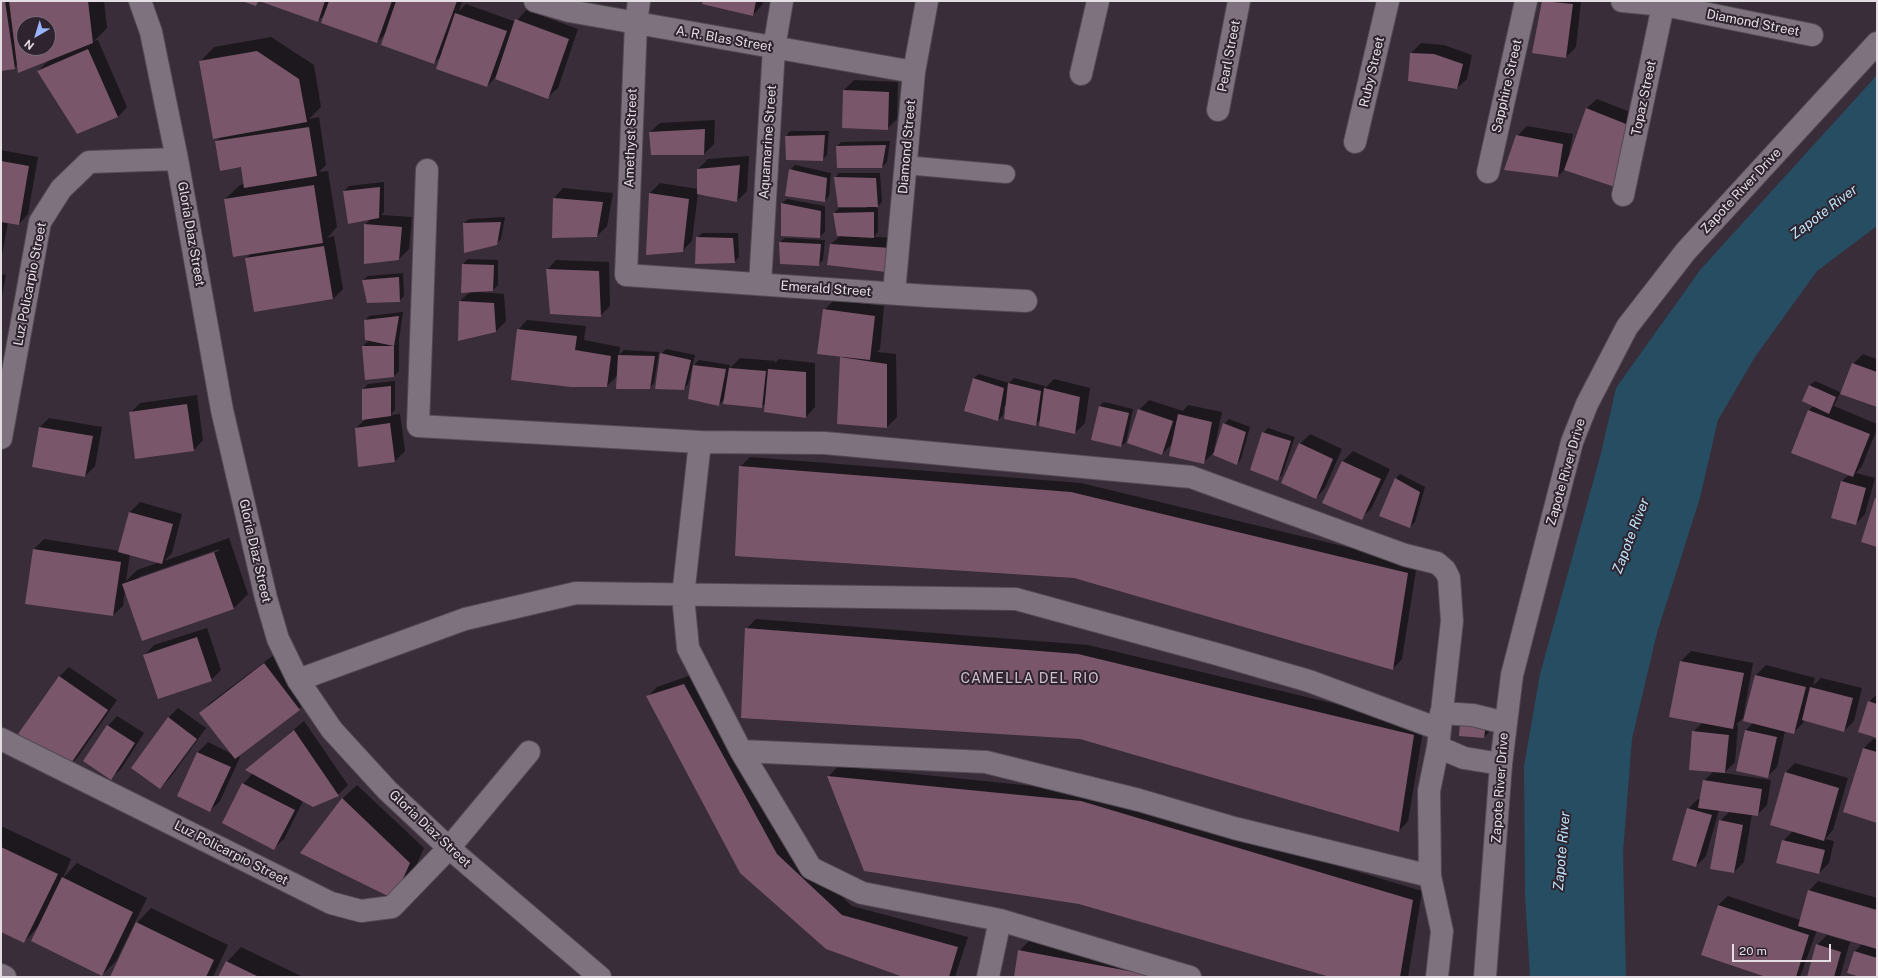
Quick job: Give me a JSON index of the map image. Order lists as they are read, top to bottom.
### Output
{
  "streets": {
    "street": [
      "Diamond Street",
      "A. R. Blas Street",
      "Pearl Street",
      "Ruby Street",
      "Sapphire Street",
      "Topaz Street",
      "Amethyst Street",
      "Aquamarine Street",
      "Zapote River Drive",
      "Gloria Diaz Street",
      "Luz Policarpio Street",
      "Emerald Street"
    ]
  },
  "crossings": [
    ["Diamond Street", "A. R. Blas Street"],
    ["Diamond Street", "Topaz Street"],
    ["Diamond Street", "Emerald Street"],
    ["A. R. Blas Street", "Amethyst Street"],
    ["A. R. Blas Street", "Aquamarine Street"],
    ["Amethyst Street", "Emerald Street"],
    ["Aquamarine Street", "Emerald Street"],
    ["Gloria Diaz Street", "Luz Policarpio Street"]
  ],
  "districts": ["CAMELLA DEL RIO"],
  "water": ["Zapote River"],
  "scale_bar": "20 m",
  "north": "bottom left"
}
